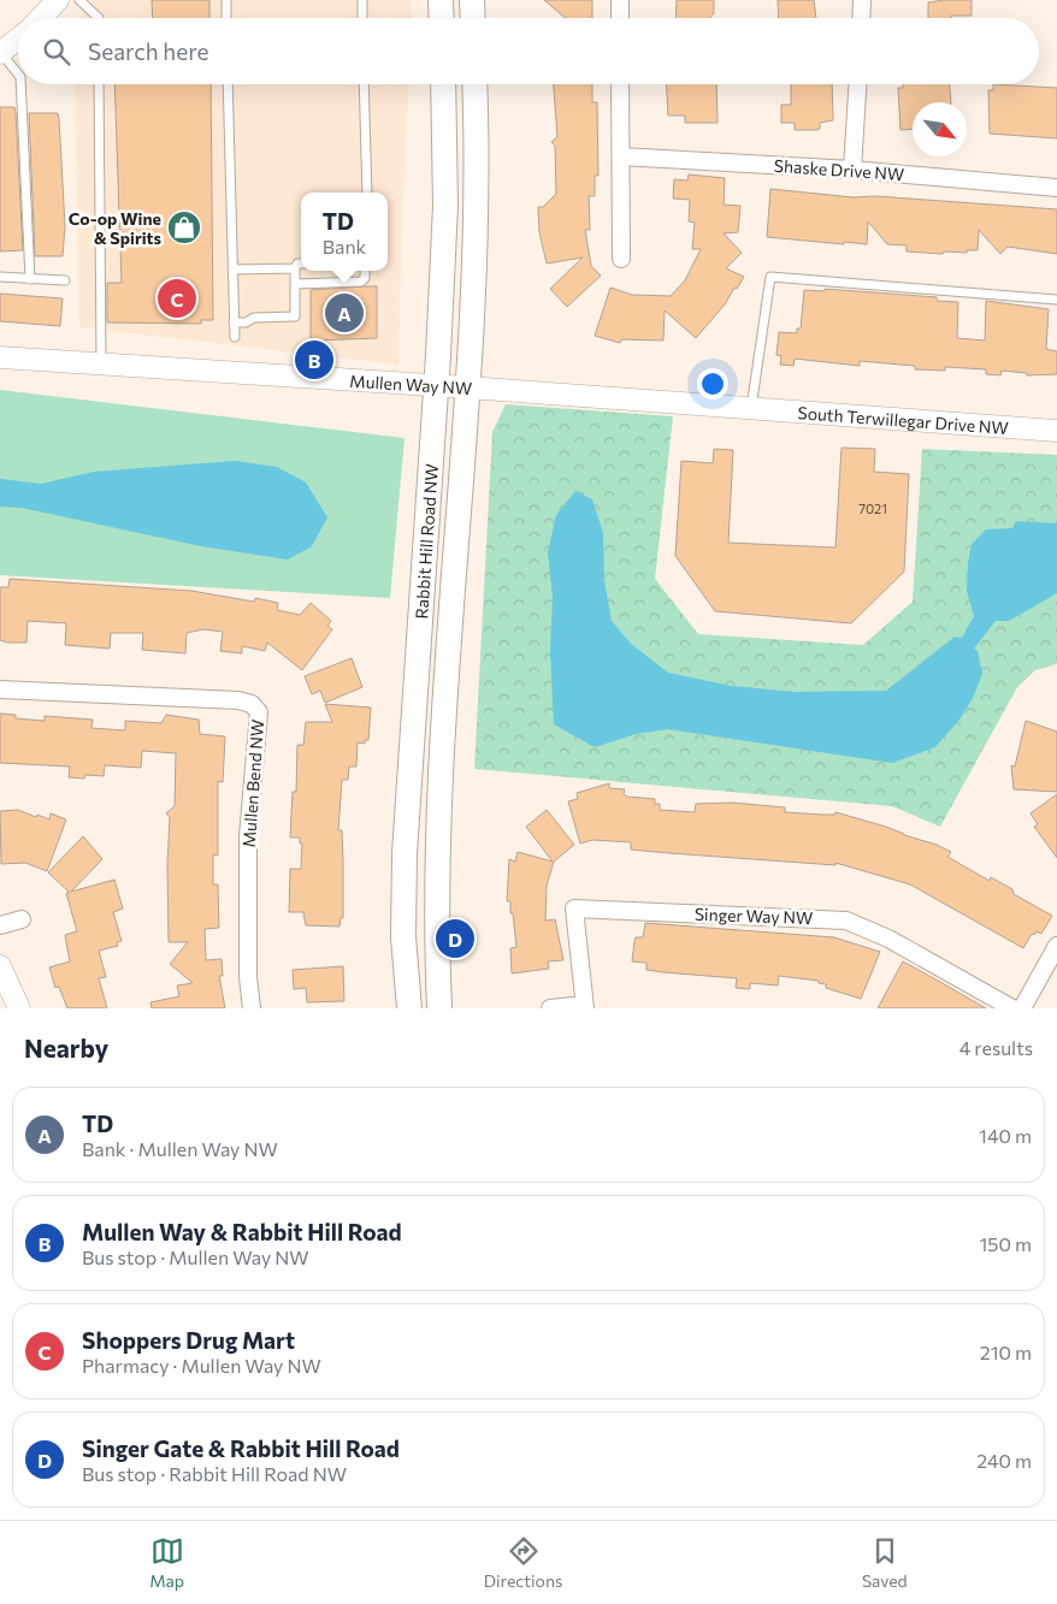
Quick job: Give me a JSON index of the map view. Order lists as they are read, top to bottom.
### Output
{
  "streets": {
    "main road": ["Rabbit Hill Road NW"],
    "street": [
      "Shaske Drive NW",
      "Mullen Way NW",
      "South Terwillegar Drive NW",
      "Mullen Bend NW",
      "Singer Way NW"
    ]
  },
  "crossings": [
    ["Mullen Way NW", "South Terwillegar Drive NW"],
    ["Mullen Way NW", "Rabbit Hill Road NW"]
  ],
  "places": {
    "shop": ["Co-op Wine & Spirits"]
  },
  "house_numbers": ["7021"],
  "north": "bottom right",
  "page": {
    "search": "Search here",
    "popup": ["TD", "Bank"],
    "pins": [
      "C",
      "A",
      "B",
      "D"
    ],
    "heading": ["Nearby", "4 results"],
    "list": [
      {
        "mark": "A",
        "name": "TD",
        "note": "Bank · Mullen Way NW",
        "value": "140 m"
      },
      {
        "mark": "B",
        "name": "Mullen Way & Rabbit Hill Road",
        "note": "Bus stop · Mullen Way NW",
        "value": "150 m"
      },
      {
        "mark": "C",
        "name": "Shoppers Drug Mart",
        "note": "Pharmacy · Mullen Way NW",
        "value": "210 m"
      },
      {
        "mark": "D",
        "name": "Singer Gate & Rabbit Hill Road",
        "note": "Bus stop · Rabbit Hill Road NW",
        "value": "240 m"
      }
    ],
    "nav": ["Map", "Directions", "Saved"]
  }
}
